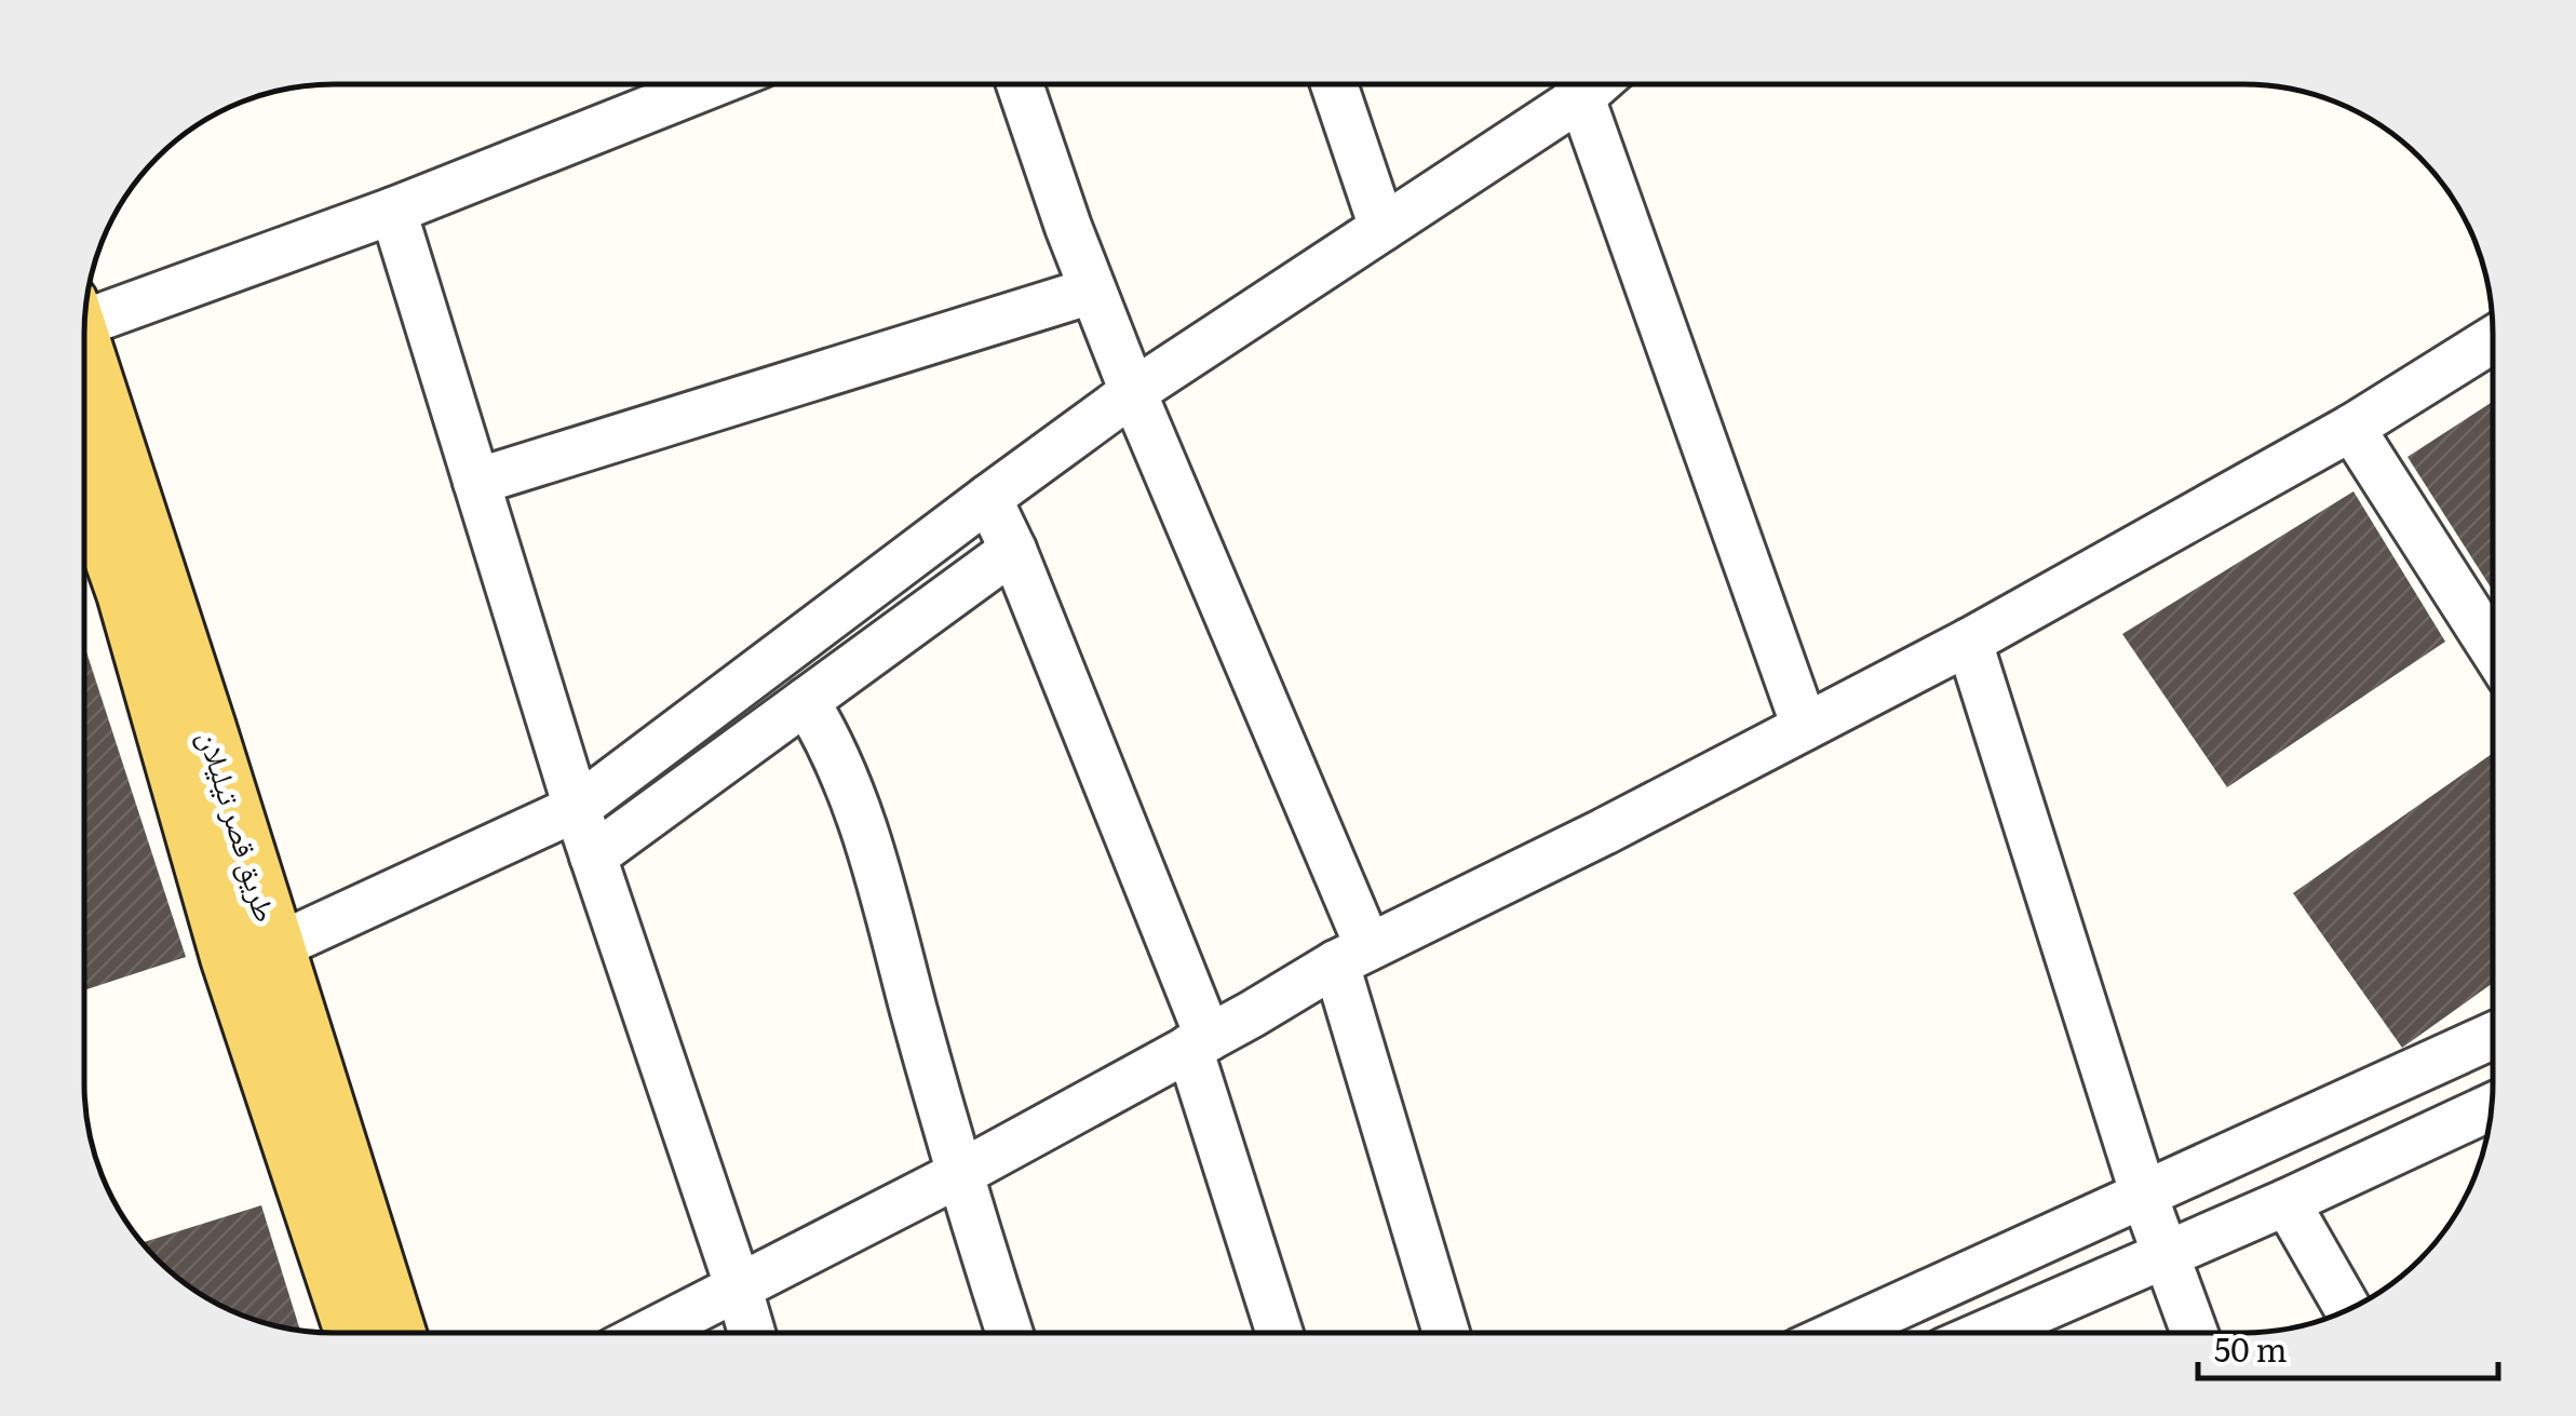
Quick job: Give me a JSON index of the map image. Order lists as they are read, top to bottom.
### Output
{
  "streets": {
    "main road": ["طريق قصر تيليلان"]
  },
  "scale_bar": "50 m"
}
